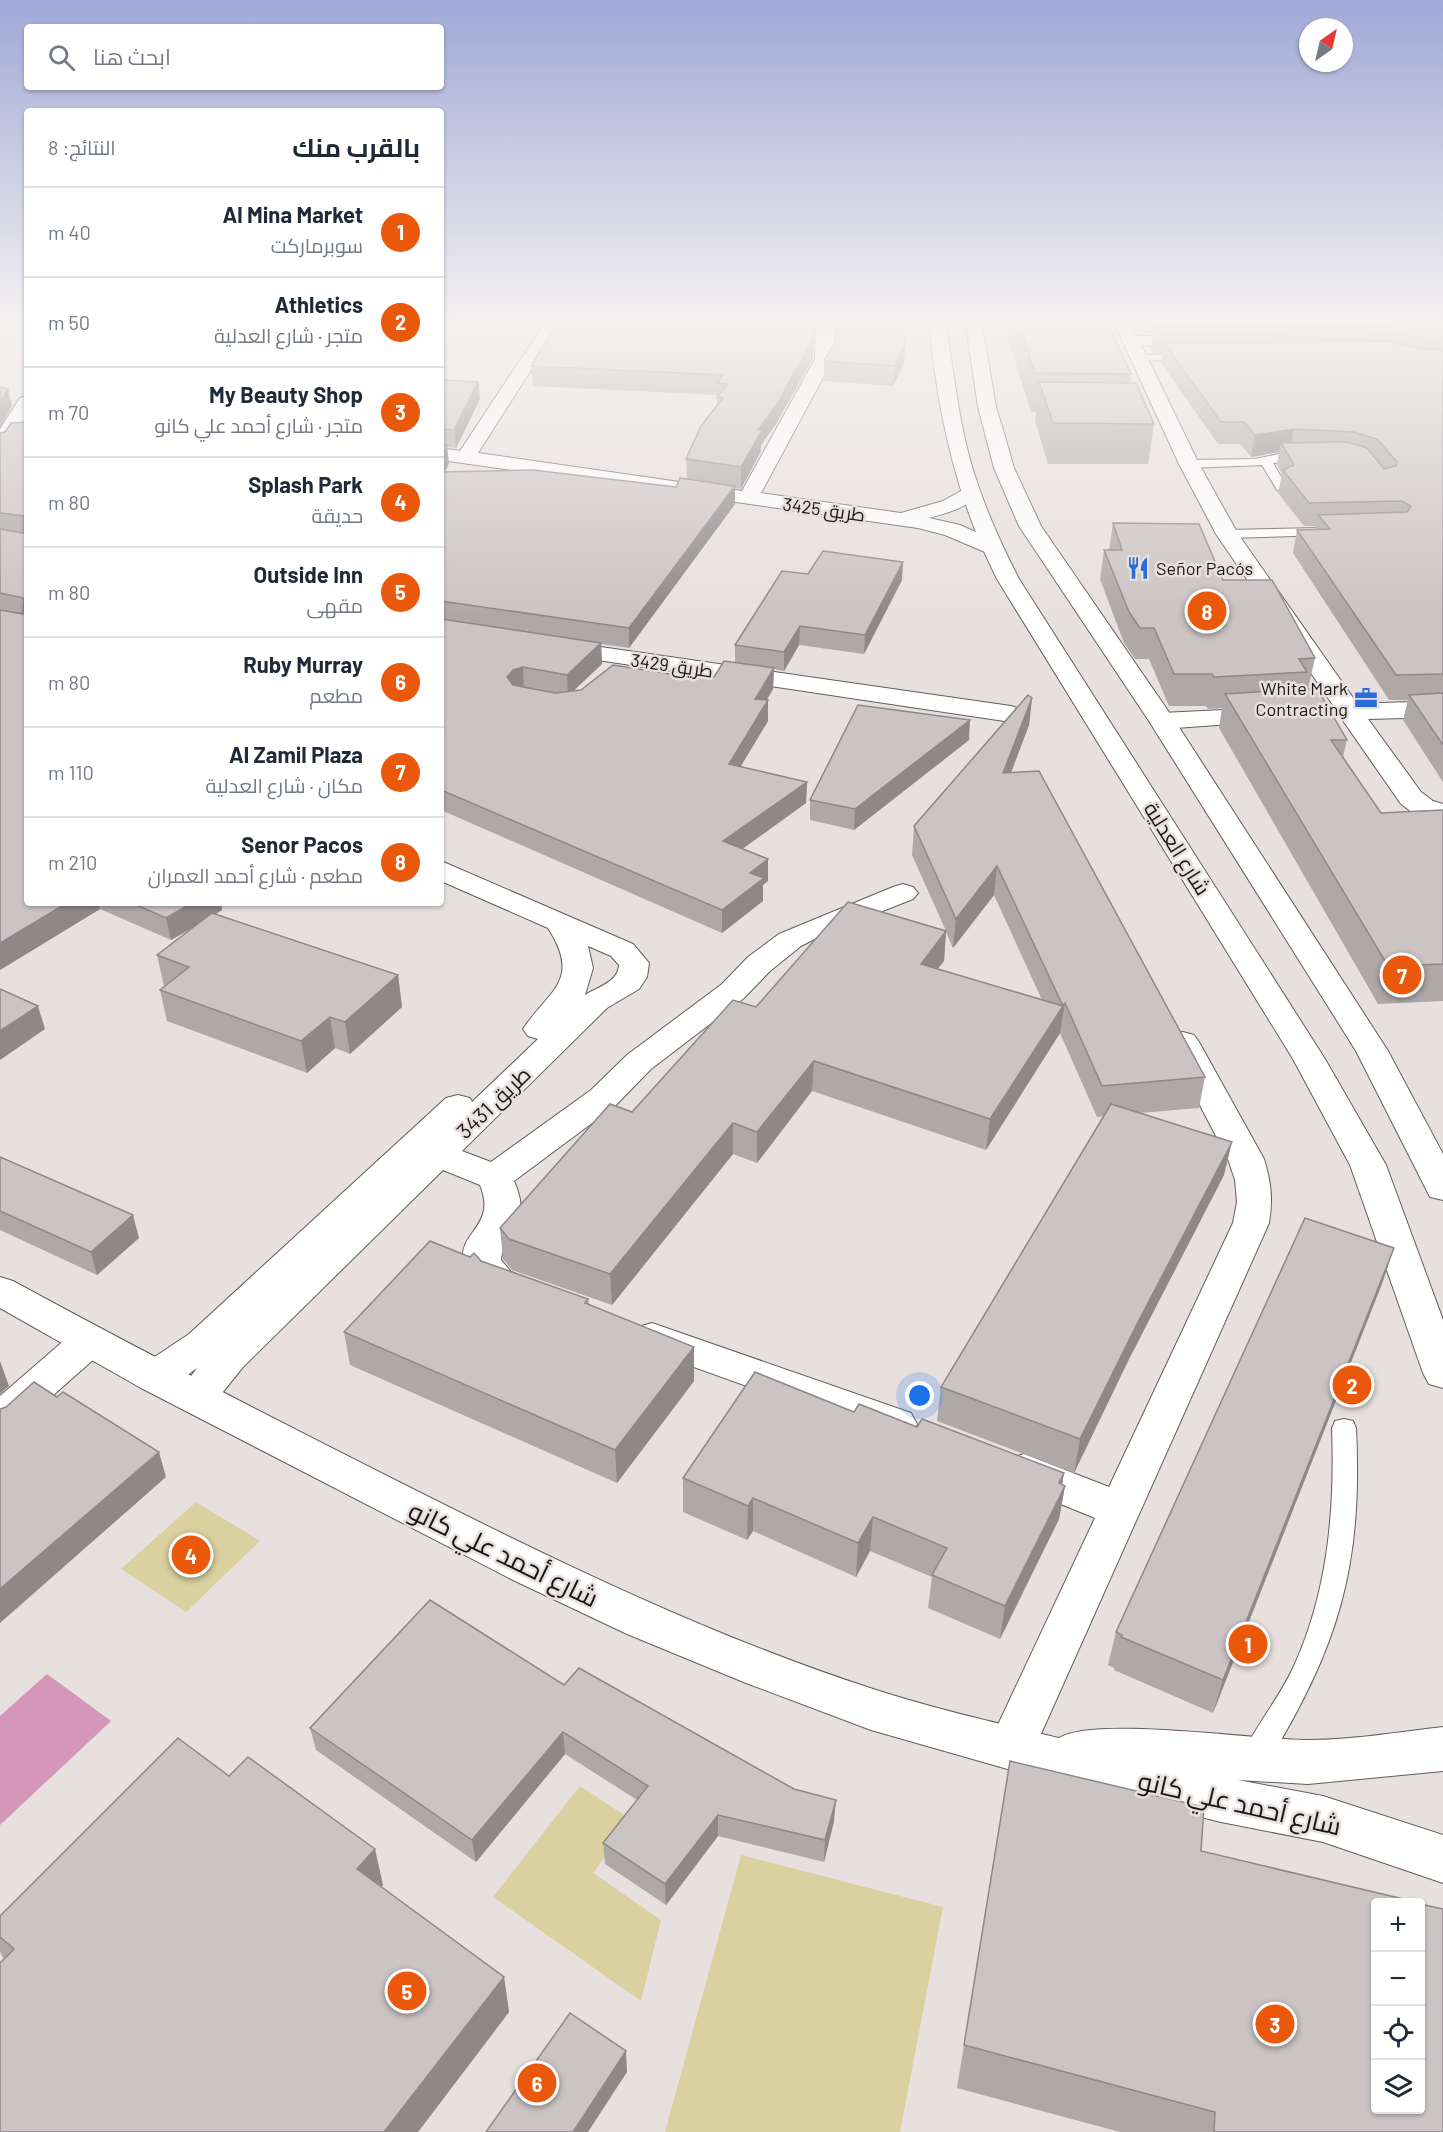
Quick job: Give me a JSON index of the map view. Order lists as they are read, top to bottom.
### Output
{
  "streets": {
    "street": [
      "طريق 3425",
      "طريق 3429",
      "شارع العدلية",
      "طريق 3431",
      "شارع أحمد علي كانو"
    ]
  },
  "crossings": [
    ["طريق 3425", "شارع العدلية"],
    ["طريق 3431", "شارع أحمد علي كانو"]
  ],
  "places": {
    "restaurant": ["Señor Pacós"],
    "office": ["White Mark Contracting"]
  },
  "north": "top right",
  "page": {
    "search": "ابحث هنا",
    "heading": ["بالقرب منك", "النتائج: 8"],
    "list": [
      {
        "mark": "1",
        "name": "Al Mina Market",
        "note": "سوبرماركت",
        "value": "40 m"
      },
      {
        "mark": "2",
        "name": "Athletics",
        "note": "متجر · شارع العدلية",
        "value": "50 m"
      },
      {
        "mark": "3",
        "name": "My Beauty Shop",
        "note": "متجر · شارع أحمد علي كانو",
        "value": "70 m"
      },
      {
        "mark": "4",
        "name": "Splash Park",
        "note": "حديقة",
        "value": "80 m"
      },
      {
        "mark": "5",
        "name": "Outside Inn",
        "note": "مقهى",
        "value": "80 m"
      },
      {
        "mark": "6",
        "name": "Ruby Murray",
        "note": "مطعم",
        "value": "80 m"
      },
      {
        "mark": "7",
        "name": "Al Zamil Plaza",
        "note": "مكان · شارع العدلية",
        "value": "110 m"
      },
      {
        "mark": "8",
        "name": "Senor Pacos",
        "note": "مطعم · شارع أحمد العمران",
        "value": "210 m"
      }
    ],
    "pins": [
      "8",
      "7",
      "2",
      "4",
      "1",
      "5",
      "3",
      "6"
    ],
    "map_buttons": ["+", "−"]
  }
}
